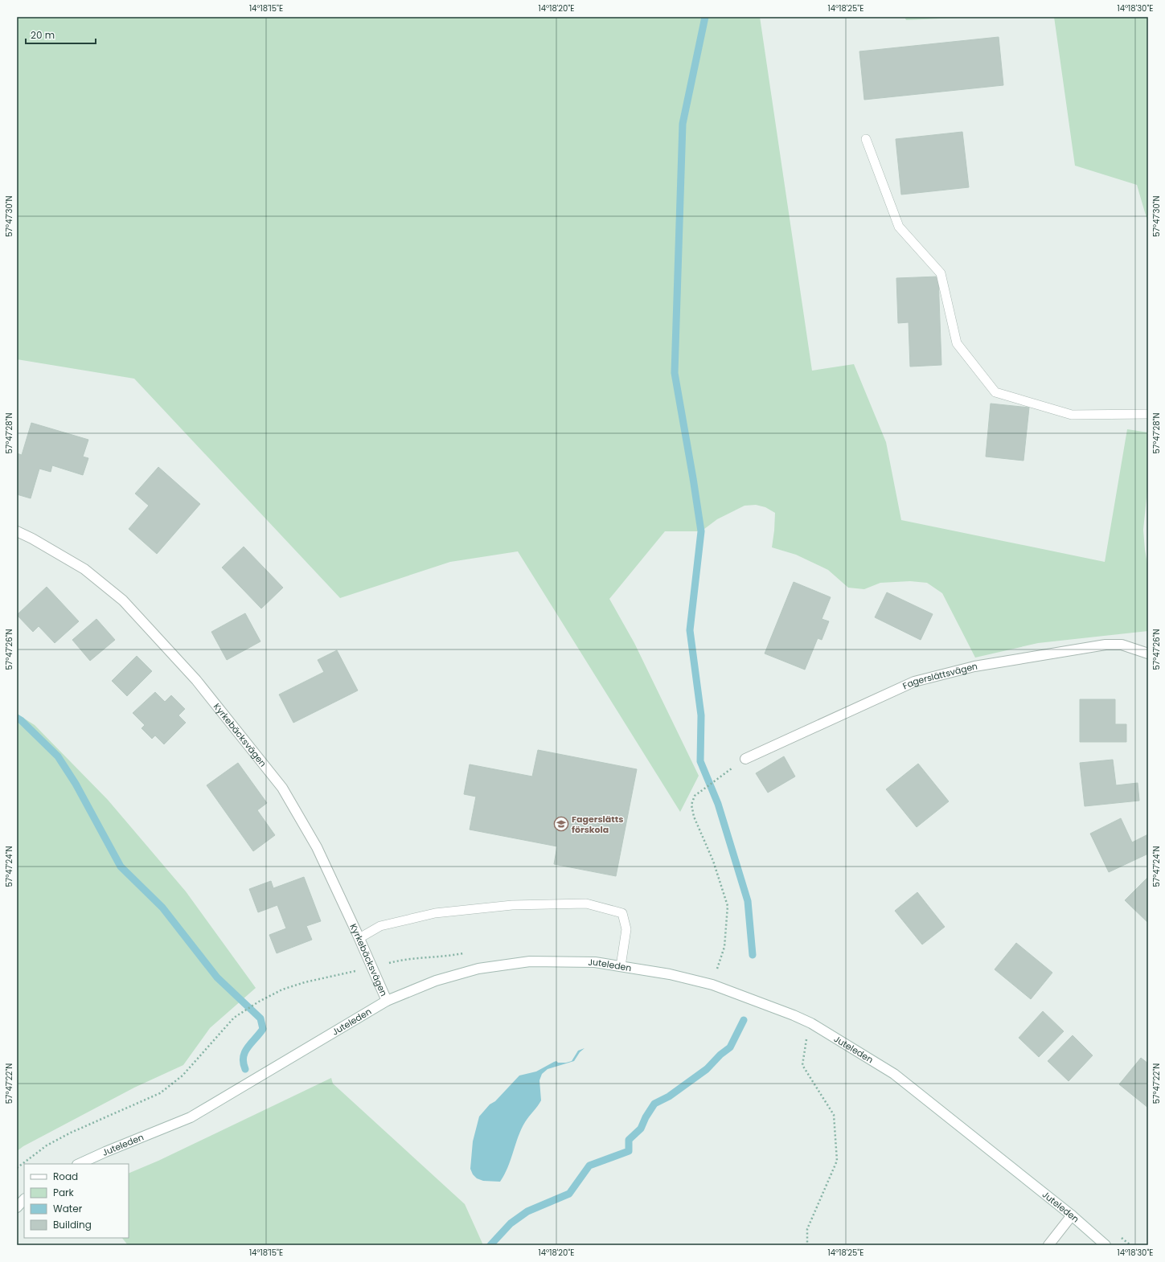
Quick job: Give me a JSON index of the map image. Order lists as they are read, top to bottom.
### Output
{
  "streets": {
    "street": ["Fagerslättsvägen", "Kyrkebäcksvägen", "Juteleden"]
  },
  "crossings": [
    ["Kyrkebäcksvägen", "Juteleden"]
  ],
  "places": {
    "school or university": ["Fagerslätts förskola"]
  },
  "legend": [
    "Road",
    "Park",
    "Water",
    "Building"
  ],
  "scale_bar": "20 m",
  "coordinates": [
    "14°18'15\"E",
    "14°18'20\"E",
    "14°18'25\"E",
    "14°18'30\"E",
    "57°47'30\"N",
    "57°47'28\"N",
    "57°47'26\"N",
    "57°47'24\"N",
    "57°47'22\"N"
  ]
}
